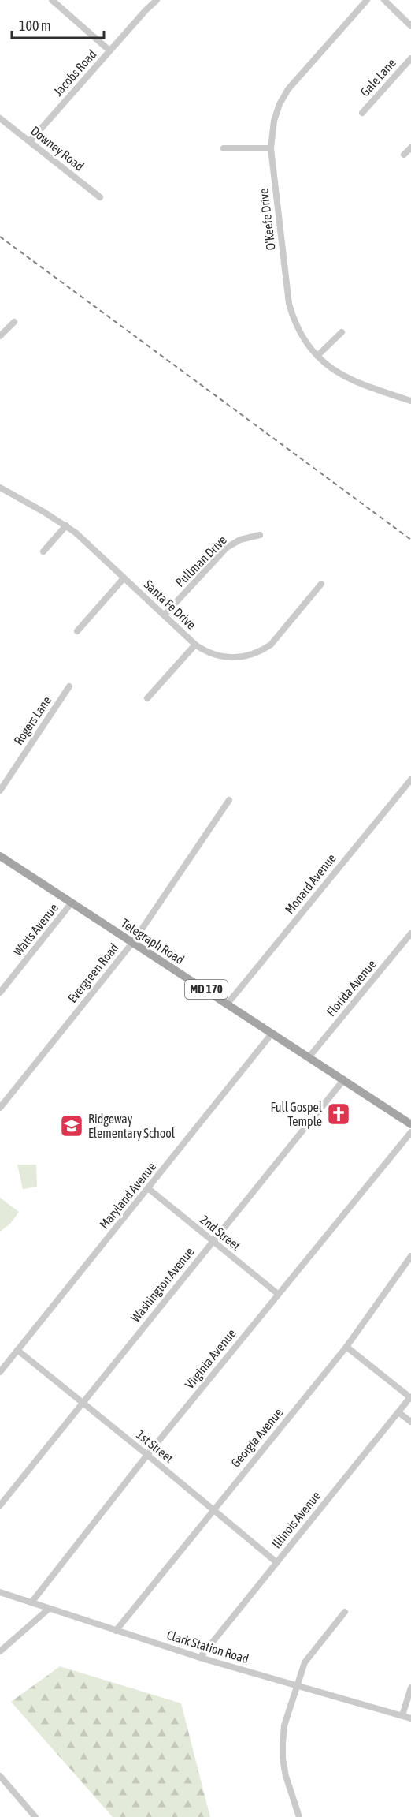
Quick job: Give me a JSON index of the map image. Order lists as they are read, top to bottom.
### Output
{
  "streets": {
    "main road": ["Telegraph Road", "MD 170"],
    "street": [
      "Jacobs Road",
      "Gale Lane",
      "Downey Road",
      "O'Keefe Drive",
      "Pullman Drive",
      "Santa Fe Drive",
      "Rogers Lane",
      "Monard Avenue",
      "Watts Avenue",
      "Evergreen Road",
      "Florida Avenue",
      "Maryland Avenue",
      "2nd Street",
      "Washington Avenue",
      "Virginia Avenue",
      "Georgia Avenue",
      "1st Street",
      "Illinois Avenue",
      "Clark Station Road"
    ]
  },
  "crossings": [
    ["Jacobs Road", "Downey Road"],
    ["Pullman Drive", "Santa Fe Drive"],
    ["Monard Avenue", "Telegraph Road"],
    ["Watts Avenue", "Telegraph Road"],
    ["Telegraph Road", "Evergreen Road"],
    ["Telegraph Road", "Florida Avenue"],
    ["Telegraph Road", "Maryland Avenue"],
    ["Telegraph Road", "Washington Avenue"],
    ["Maryland Avenue", "2nd Street"],
    ["Maryland Avenue", "1st Street"],
    ["2nd Street", "Washington Avenue"],
    ["2nd Street", "Virginia Avenue"],
    ["Washington Avenue", "1st Street"],
    ["Virginia Avenue", "1st Street"],
    ["Virginia Avenue", "Clark Station Road"],
    ["Georgia Avenue", "1st Street"],
    ["Georgia Avenue", "Clark Station Road"],
    ["1st Street", "Illinois Avenue"],
    ["Illinois Avenue", "Clark Station Road"]
  ],
  "places": {
    "church": ["Full Gospel Temple"],
    "school or university": ["Ridgeway Elementary School"]
  },
  "scale_bar": "100 m"
}
